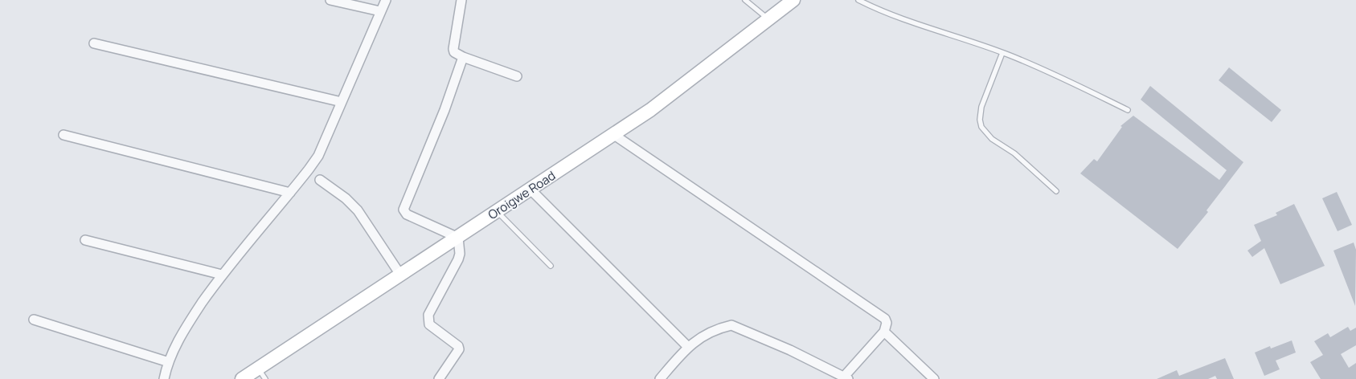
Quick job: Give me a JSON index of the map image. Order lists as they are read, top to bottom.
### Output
{
  "streets": {
    "street": ["Oroigwe Road"]
  }
}
